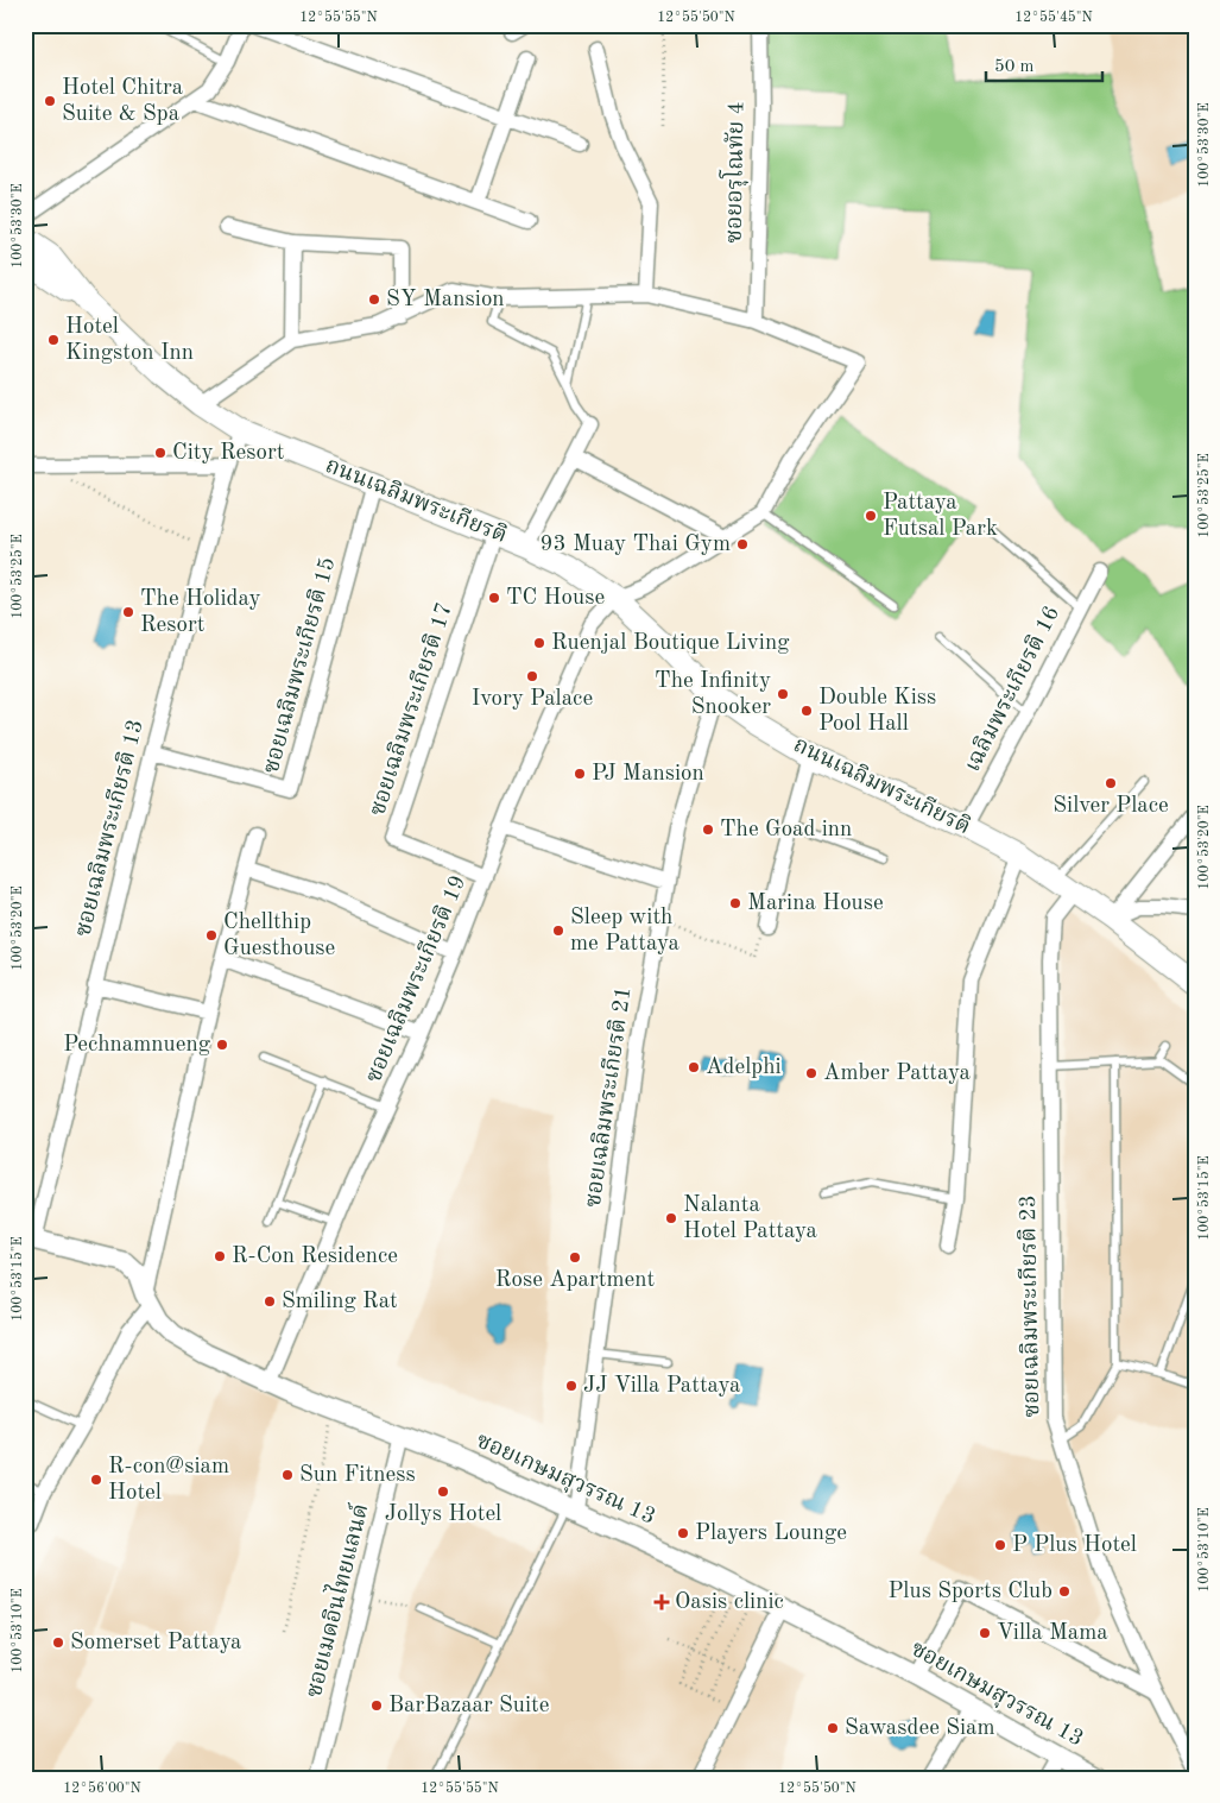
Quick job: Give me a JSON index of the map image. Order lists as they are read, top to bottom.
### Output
{
  "streets": {
    "main road": ["ถนนเฉลิมพระเกียรติ"],
    "street": [
      "ซอยอรุโณทัย 4",
      "ซอยเฉลิมพระเกียรติ 15",
      "เฉลิมพระเกียรติ 16",
      "ซอยเฉลิมพระเกียรติ 17",
      "ซอยเฉลิมพระเกียรติ 13",
      "ซอยเฉลิมพระเกียรติ 19",
      "ซอยเฉลิมพระเกียรติ 21",
      "ซอยเฉลิมพระเกียรติ 23",
      "ซอยเกษมสุวรรณ 13",
      "ซอยเมดอินไทยแลนด์"
    ]
  },
  "crossings": [
    ["ถนนเฉลิมพระเกียรติ", "ซอยเฉลิมพระเกียรติ 15"],
    ["ถนนเฉลิมพระเกียรติ", "เฉลิมพระเกียรติ 16"],
    ["ถนนเฉลิมพระเกียรติ", "ซอยเฉลิมพระเกียรติ 17"],
    ["ถนนเฉลิมพระเกียรติ", "ซอยเฉลิมพระเกียรติ 13"],
    ["ถนนเฉลิมพระเกียรติ", "ซอยเฉลิมพระเกียรติ 19"],
    ["ถนนเฉลิมพระเกียรติ", "ซอยเฉลิมพระเกียรติ 21"],
    ["ถนนเฉลิมพระเกียรติ", "ซอยเฉลิมพระเกียรติ 23"],
    ["ซอยเฉลิมพระเกียรติ 15", "ซอยเฉลิมพระเกียรติ 13"],
    ["ซอยเฉลิมพระเกียรติ 17", "ซอยเฉลิมพระเกียรติ 19"],
    ["ซอยเฉลิมพระเกียรติ 13", "ซอยเกษมสุวรรณ 13"],
    ["ซอยเฉลิมพระเกียรติ 19", "ซอยเกษมสุวรรณ 13"],
    ["ซอยเฉลิมพระเกียรติ 21", "ซอยเกษมสุวรรณ 13"],
    ["ซอยเกษมสุวรรณ 13", "ซอยเมดอินไทยแลนด์"]
  ],
  "places": {
    "other": [
      "Hotel Chitra Suite & Spa",
      "SY Mansion",
      "Hotel Kingston Inn",
      "City Resort",
      "Pattaya Futsal Park",
      "93 Muay Thai Gym",
      "TC House",
      "The Holiday Resort",
      "Ruenjal Boutique Living",
      "Ivory Palace",
      "The Infinity Snooker",
      "Double Kiss Pool Hall",
      "PJ Mansion",
      "Silver Place",
      "The Goad inn",
      "Marina House",
      "Sleep with me Pattaya",
      "Chellthip Guesthouse",
      "Pechnamnueng",
      "Adelphi",
      "Amber Pattaya",
      "Nalanta Hotel Pattaya",
      "R-Con Residence",
      "Rose Apartment",
      "Smiling Rat",
      "JJ Villa Pattaya",
      "Sun Fitness",
      "R-con@siam Hotel",
      "Jollys Hotel",
      "Players Lounge",
      "P Plus Hotel",
      "Plus Sports Club",
      "Villa Mama",
      "Somerset Pattaya",
      "BarBazaar Suite",
      "Sawasdee Siam"
    ],
    "health": ["Oasis clinic"]
  },
  "scale_bar": "50 m",
  "coordinates": [
    "12°55'55\"N",
    "12°55'50\"N",
    "12°55'45\"N",
    "100°53'30\"E",
    "100°53'25\"E",
    "100°53'20\"E",
    "100°53'15\"E",
    "100°53'10\"E",
    "12°56'00\"N"
  ]
}
